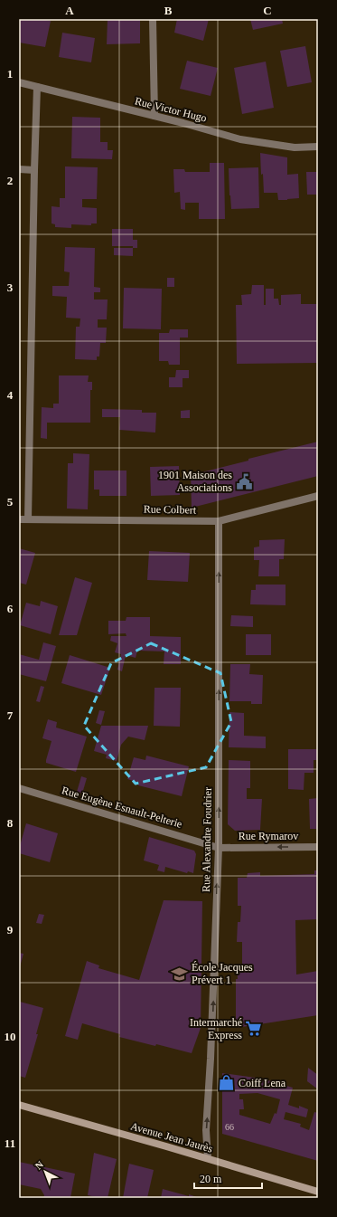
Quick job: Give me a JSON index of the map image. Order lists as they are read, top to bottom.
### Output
{
  "streets": {
    "street": [
      "Rue Victor Hugo",
      "Rue Colbert",
      "Rue Eugène Esnault-Pelterie",
      "Rue Rymarov",
      "Rue Alexandre Foudrier",
      "Avenue Jean Jaurès"
    ]
  },
  "crossings": [
    ["Rue Colbert", "Rue Alexandre Foudrier"],
    ["Rue Eugène Esnault-Pelterie", "Rue Rymarov"],
    ["Rue Eugène Esnault-Pelterie", "Rue Alexandre Foudrier"],
    ["Rue Rymarov", "Rue Alexandre Foudrier"],
    ["Rue Alexandre Foudrier", "Avenue Jean Jaurès"]
  ],
  "one_way": ["Rue Rymarov", "Rue Alexandre Foudrier"],
  "places": {
    "public building": ["1901 Maison des Associations"],
    "school or university": ["École Jacques Prévert 1"],
    "supermarket": ["Intermarché Express"],
    "shop": ["Coiff Lena"]
  },
  "house_numbers": ["66"],
  "scale_bar": "20 m",
  "north": "top left",
  "grid": {
    "columns": ["A", "B", "C"],
    "rows": [
      "1",
      "2",
      "3",
      "4",
      "5",
      "6",
      "7",
      "8",
      "9",
      "10",
      "11"
    ]
  }
}
